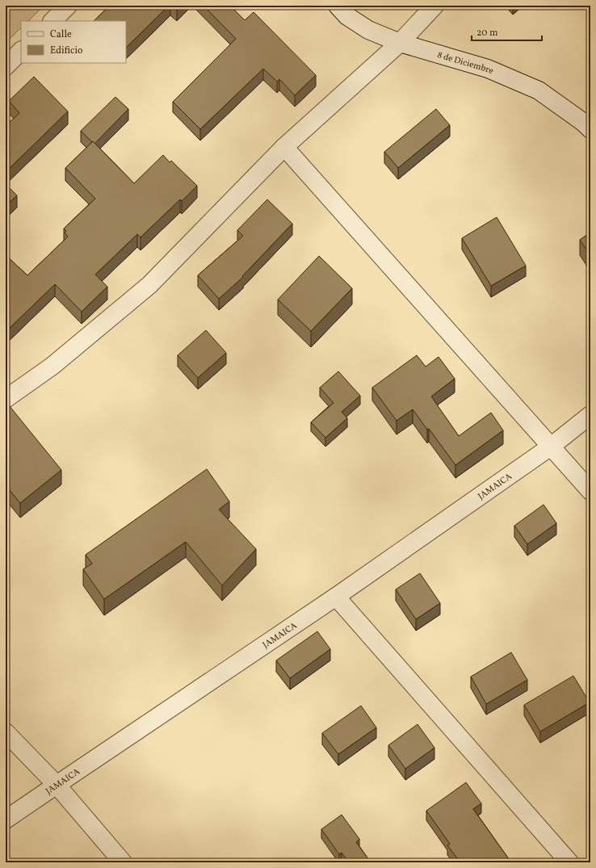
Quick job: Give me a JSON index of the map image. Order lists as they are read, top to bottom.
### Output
{
  "streets": {
    "street": ["8 de Diciembre", "JAMAICA"]
  },
  "legend": ["Calle", "Edificio"],
  "scale_bar": "20 m"
}
